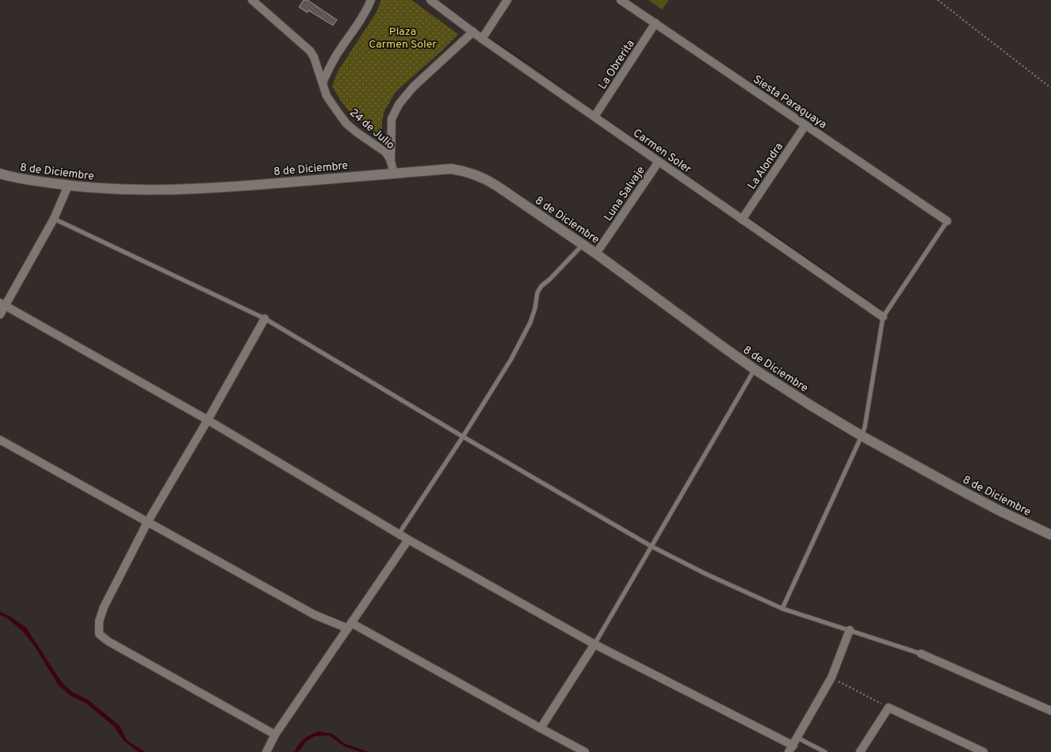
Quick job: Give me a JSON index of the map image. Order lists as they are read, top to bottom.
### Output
{
  "streets": {
    "street": [
      "La Obrerita",
      "Siesta Paraguaya",
      "24 de Julio",
      "Carmen Soler",
      "La Alondra",
      "8 de Diciembre",
      "Luna Salvaje"
    ]
  },
  "crossings": [
    ["La Obrerita", "Siesta Paraguaya"],
    ["La Obrerita", "Carmen Soler"],
    ["Siesta Paraguaya", "La Alondra"],
    ["24 de Julio", "8 de Diciembre"],
    ["Carmen Soler", "La Alondra"],
    ["Carmen Soler", "Luna Salvaje"],
    ["8 de Diciembre", "Luna Salvaje"]
  ],
  "parks": ["Plaza Carmen Soler"]
}
